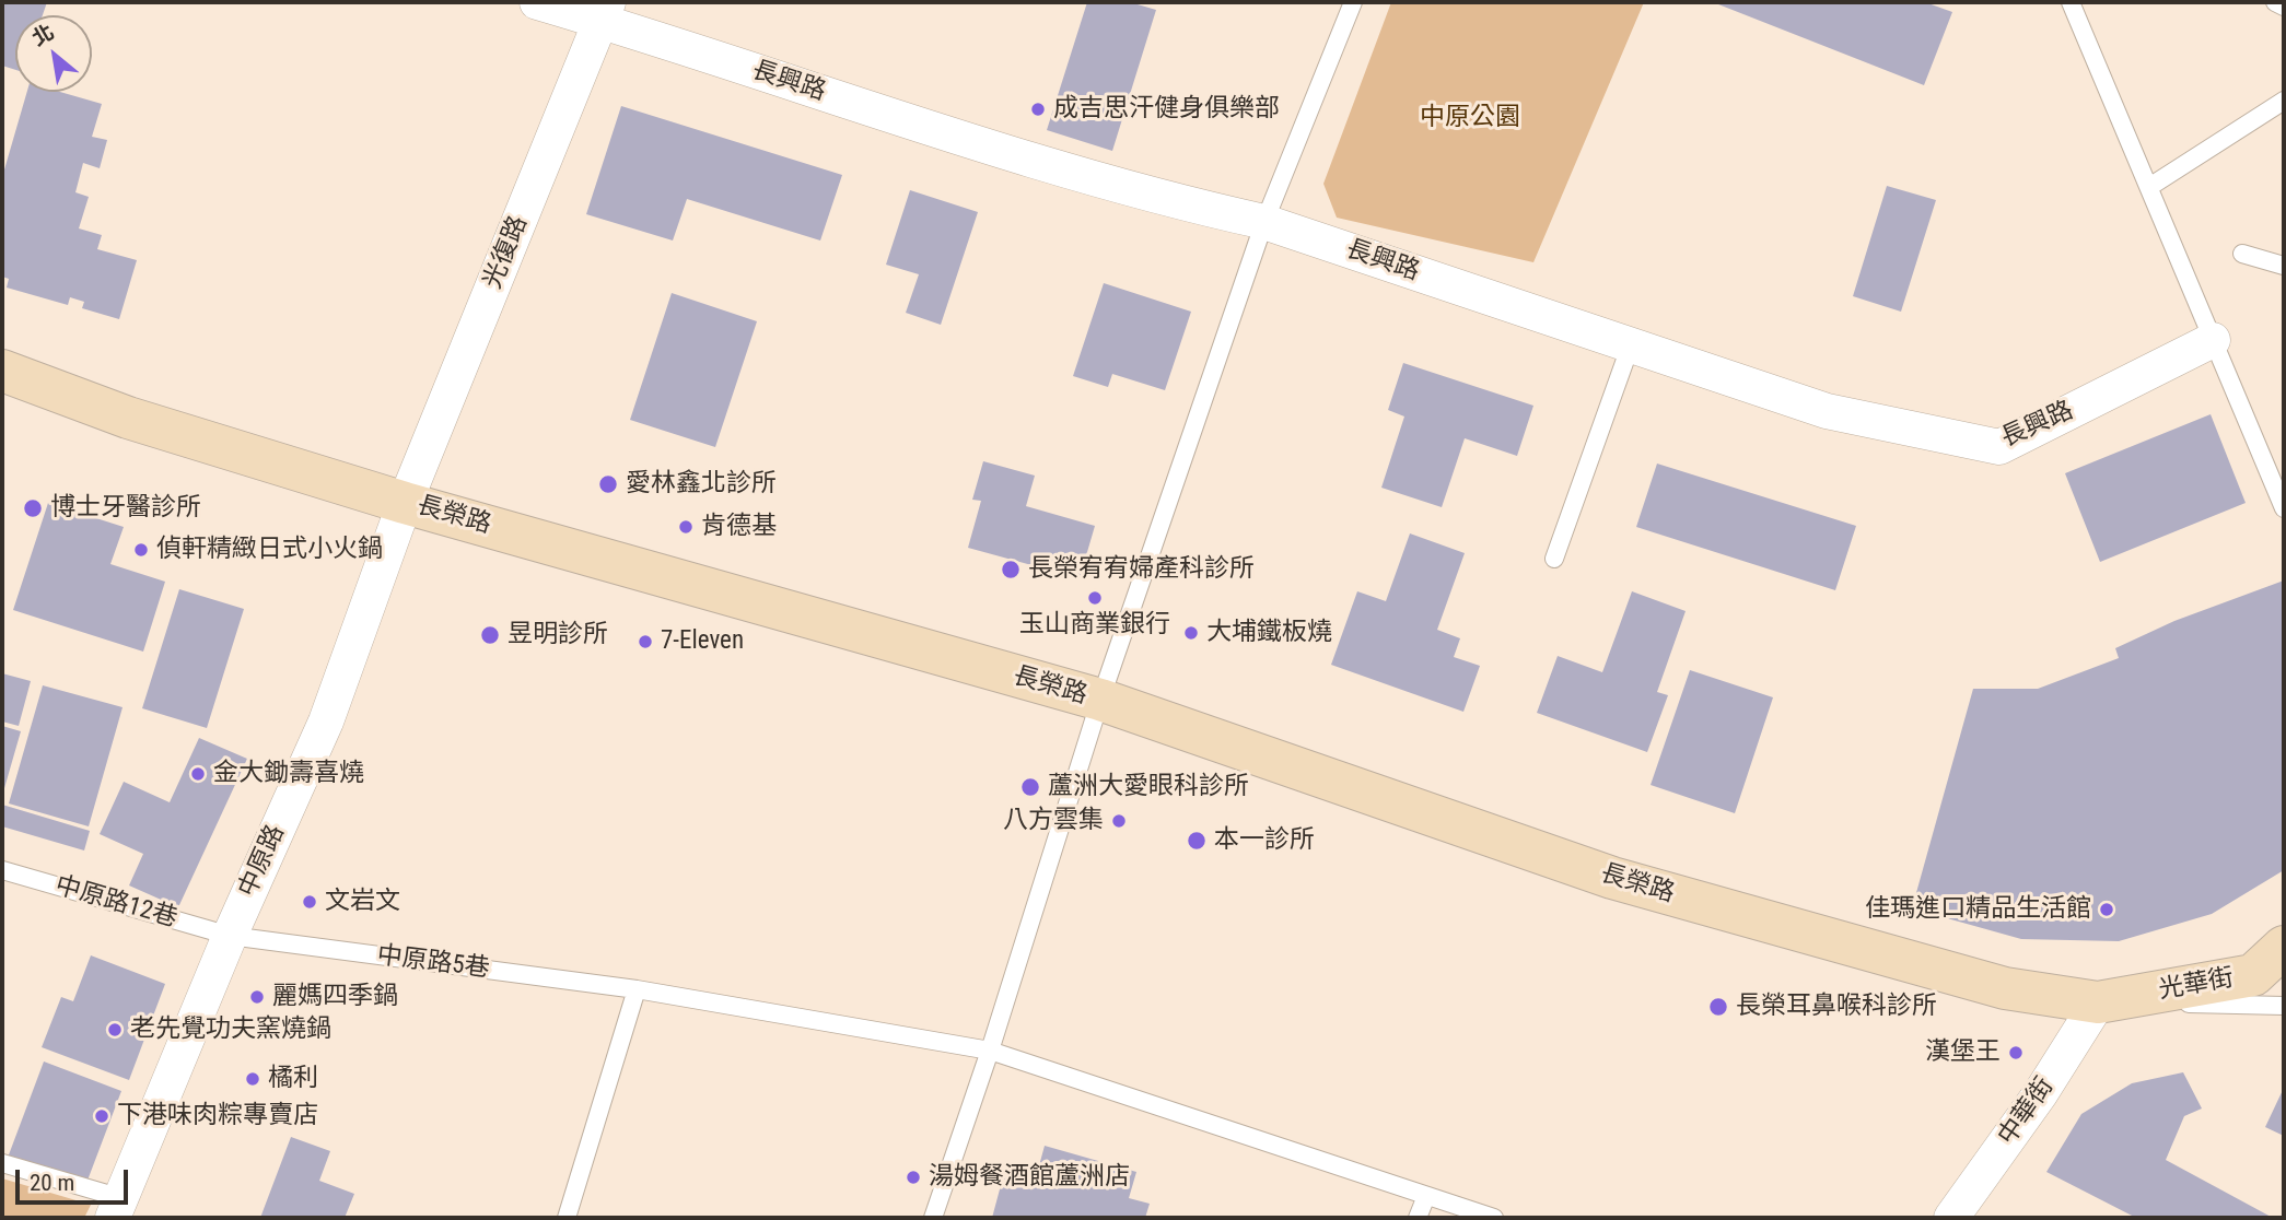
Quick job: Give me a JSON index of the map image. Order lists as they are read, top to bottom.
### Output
{
  "streets": {
    "street": [
      "長興路",
      "光復路",
      "長榮路",
      "中原路",
      "光華街",
      "中華街"
    ],
    "lane": ["中原路12巷", "中原路5巷"]
  },
  "crossings": [
    ["長興路", "光復路"],
    ["光復路", "長榮路"],
    ["光復路", "中原路"],
    ["長榮路", "中原路"],
    ["長榮路", "光華街"],
    ["長榮路", "中華街"],
    ["中原路", "中原路12巷"],
    ["中原路", "中原路5巷"],
    ["中原路12巷", "中原路5巷"],
    ["光華街", "中華街"]
  ],
  "parks": ["中原公園"],
  "places": [
    "成吉思汗健身俱樂部",
    "愛林鑫北診所",
    "博士牙醫診所",
    "肯德基",
    "偵軒精緻日式小火鍋",
    "長榮宥宥婦產科診所",
    "玉山商業銀行",
    "大埔鐵板燒",
    "昱明診所",
    "7-Eleven",
    "金大鋤壽喜燒",
    "蘆洲大愛眼科診所",
    "八方雲集",
    "本一診所",
    "文岩文",
    "佳瑪進口精品生活館",
    "麗媽四季鍋",
    "長榮耳鼻喉科診所",
    "老先覺功夫窯燒鍋",
    "漢堡王",
    "橘利",
    "下港味肉粽專賣店",
    "湯姆餐酒館蘆洲店"
  ],
  "scale_bar": "20 m",
  "north": "top left"
}
